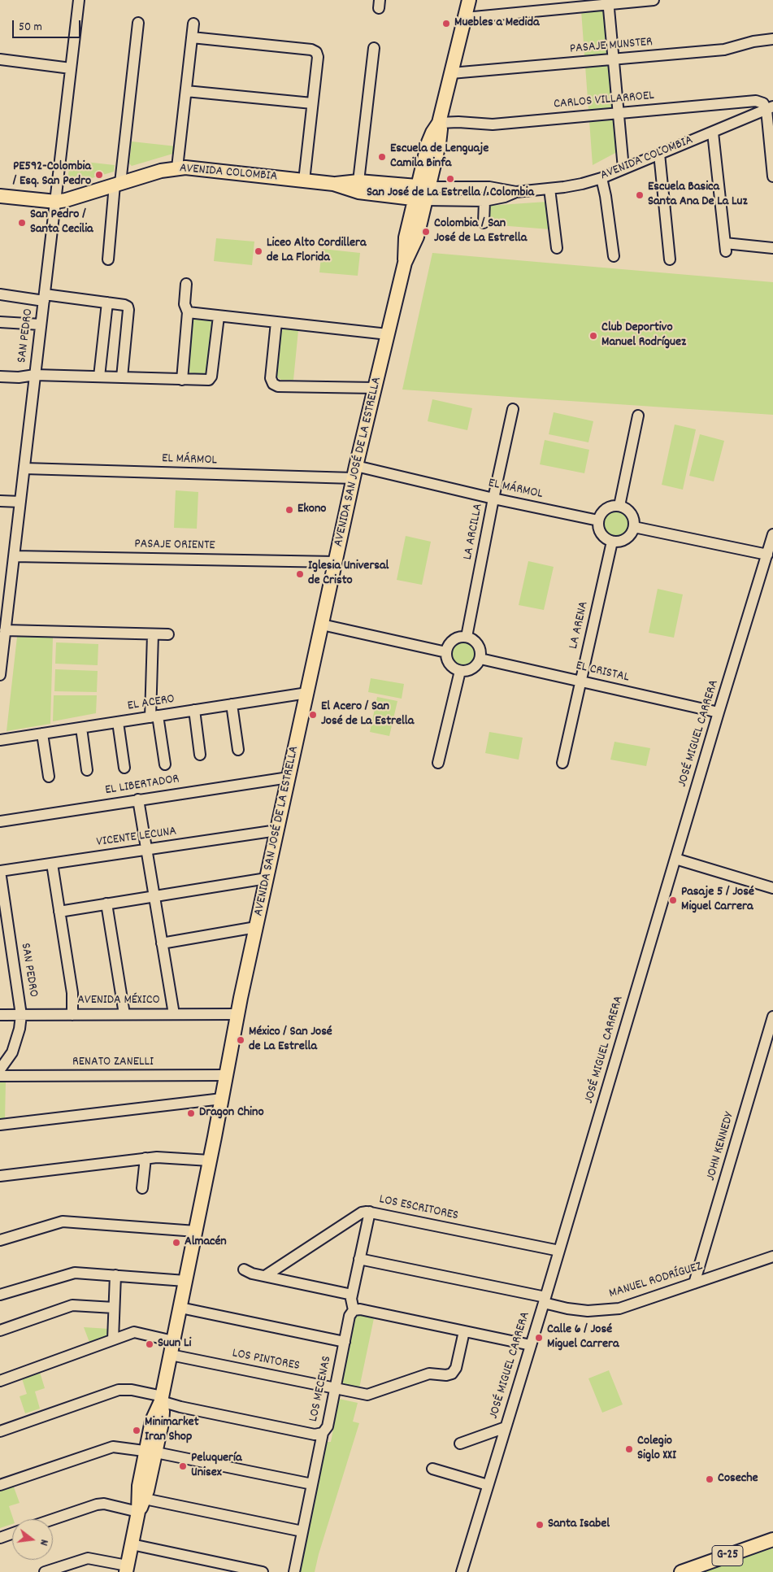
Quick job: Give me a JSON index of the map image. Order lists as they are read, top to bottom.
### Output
{
  "streets": {
    "main road": ["AVENIDA COLOMBIA", "AVENIDA SAN JOSÉ DE LA ESTRELLA", "G-25"],
    "street": [
      "PASAJE MUNSTER",
      "CARLOS VILLARROEL",
      "SAN PEDRO",
      "EL MÁRMOL",
      "LA ARCILLA",
      "PASAJE ORIENTE",
      "LA ARENA",
      "EL CRISTAL",
      "EL ACERO",
      "JOSÉ MIGUEL CARRERA",
      "EL LIBERTADOR",
      "VICENTE LECUNA",
      "AVENIDA MÉXICO",
      "RENATO ZANELLI",
      "JOHN KENNEDY",
      "LOS ESCRITORES",
      "MANUEL RODRÍGUEZ",
      "LOS PINTORES",
      "LOS MECENAS"
    ]
  },
  "crossings": [
    ["PASAJE MUNSTER", "AVENIDA SAN JOSÉ DE LA ESTRELLA"],
    ["CARLOS VILLARROEL", "AVENIDA COLOMBIA"],
    ["CARLOS VILLARROEL", "AVENIDA SAN JOSÉ DE LA ESTRELLA"],
    ["AVENIDA COLOMBIA", "SAN PEDRO"],
    ["AVENIDA COLOMBIA", "AVENIDA SAN JOSÉ DE LA ESTRELLA"],
    ["SAN PEDRO", "EL MÁRMOL"],
    ["SAN PEDRO", "PASAJE ORIENTE"],
    ["SAN PEDRO", "VICENTE LECUNA"],
    ["SAN PEDRO", "AVENIDA MÉXICO"],
    ["EL MÁRMOL", "AVENIDA SAN JOSÉ DE LA ESTRELLA"],
    ["EL MÁRMOL", "LA ARCILLA"],
    ["EL MÁRMOL", "LA ARENA"],
    ["AVENIDA SAN JOSÉ DE LA ESTRELLA", "PASAJE ORIENTE"],
    ["AVENIDA SAN JOSÉ DE LA ESTRELLA", "EL ACERO"],
    ["AVENIDA SAN JOSÉ DE LA ESTRELLA", "EL LIBERTADOR"],
    ["AVENIDA SAN JOSÉ DE LA ESTRELLA", "VICENTE LECUNA"],
    ["AVENIDA SAN JOSÉ DE LA ESTRELLA", "AVENIDA MÉXICO"],
    ["AVENIDA SAN JOSÉ DE LA ESTRELLA", "RENATO ZANELLI"],
    ["AVENIDA SAN JOSÉ DE LA ESTRELLA", "LOS PINTORES"],
    ["LA ARCILLA", "EL CRISTAL"],
    ["LA ARENA", "EL CRISTAL"],
    ["EL CRISTAL", "JOSÉ MIGUEL CARRERA"],
    ["JOSÉ MIGUEL CARRERA", "LOS ESCRITORES"],
    ["JOSÉ MIGUEL CARRERA", "MANUEL RODRÍGUEZ"],
    ["JOHN KENNEDY", "MANUEL RODRÍGUEZ"],
    ["LOS ESCRITORES", "LOS MECENAS"],
    ["MANUEL RODRÍGUEZ", "LOS MECENAS"],
    ["LOS PINTORES", "LOS MECENAS"]
  ],
  "places": [
    "Muebles a Medida",
    "Escuela de Lenguaje Camila Binfa",
    "PE592-Colombia / Esq. San Pedro",
    "San José de La Estrella / Colombia",
    "Escuela Basica Santa Ana De La Luz",
    "San Pedro / Santa Cecilia",
    "Colombia / San José de La Estrella",
    "Liceo Alto Cordillera de La Florida",
    "Club Deportivo Manuel Rodríguez",
    "Ekono",
    "Iglesia Universal de Cristo",
    "El Acero / San José de La Estrella",
    "Pasaje 5 / José Miguel Carrera",
    "México / San José de La Estrella",
    "Dragon Chino",
    "Almacén",
    "Calle 6 / José Miguel Carrera",
    "Suun Li",
    "Minimarket Iran Shop",
    "Colegio Siglo XXI",
    "Peluquería Unisex",
    "Coseche",
    "Santa Isabel"
  ],
  "scale_bar": "50 m",
  "north": "right"
}
